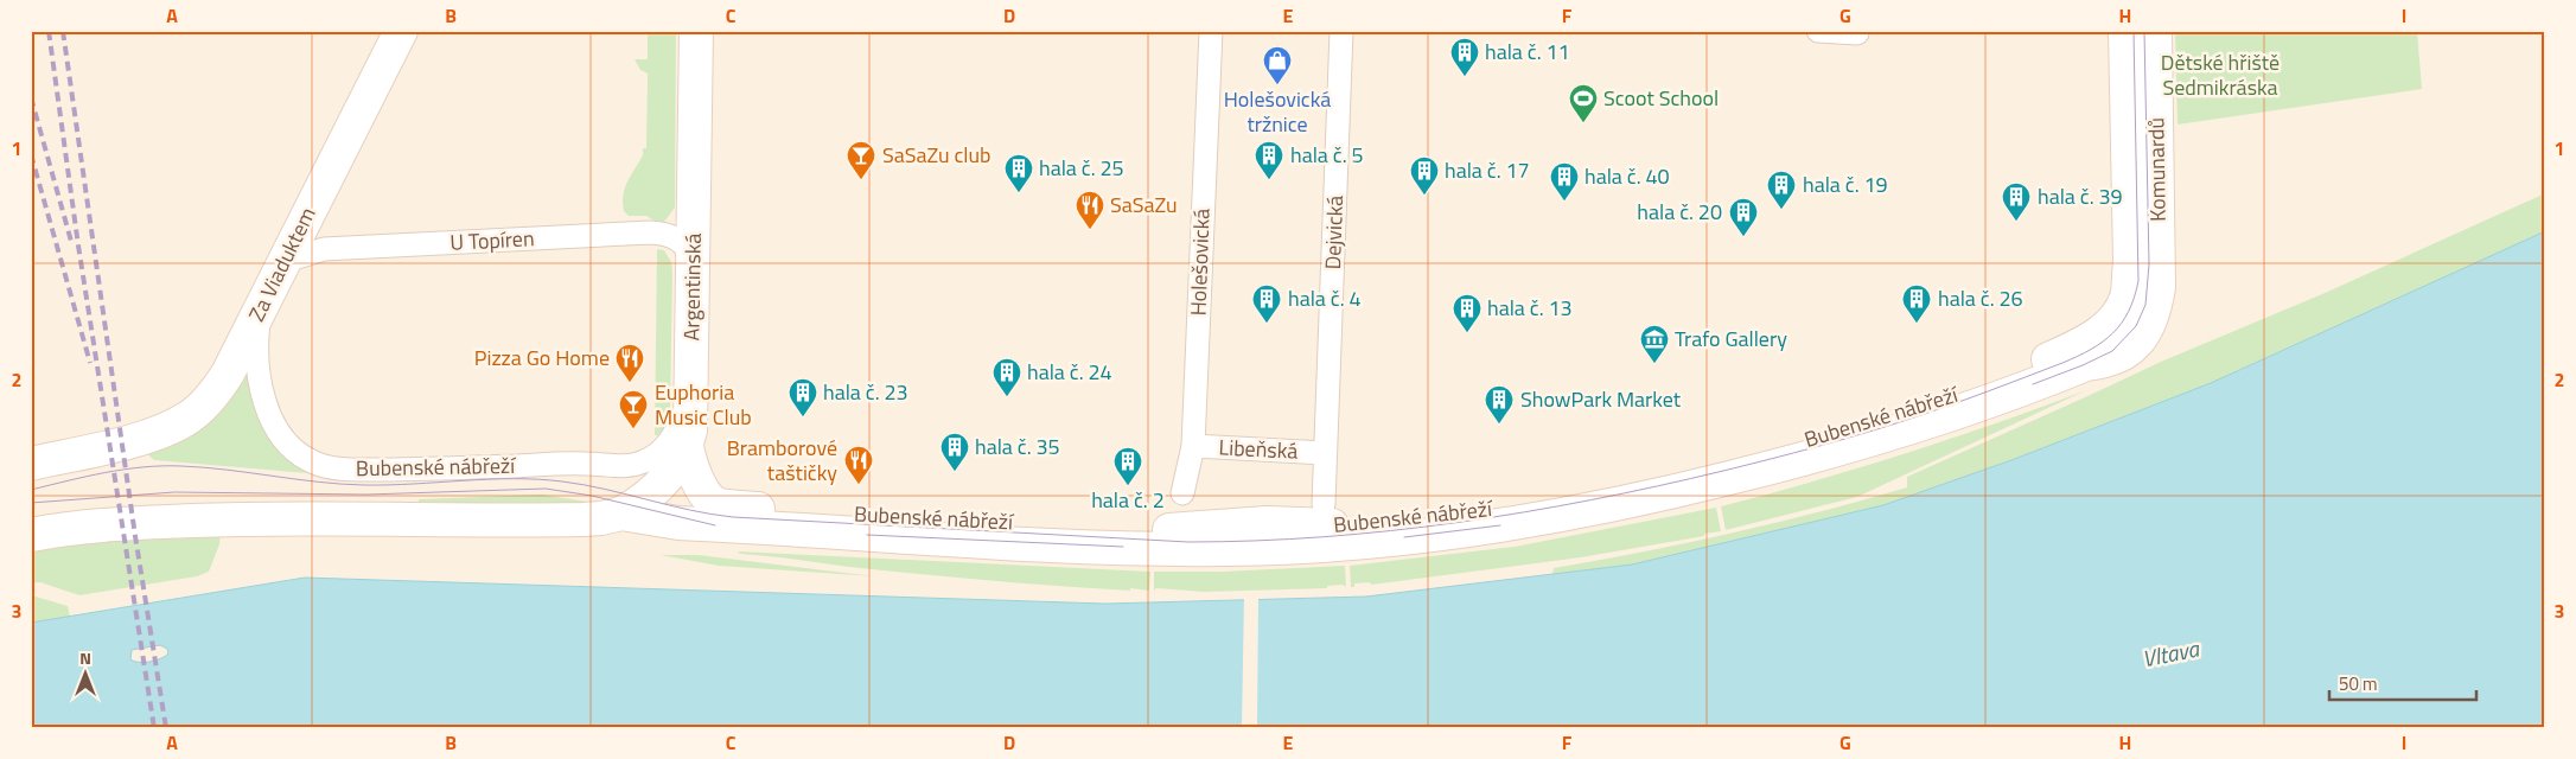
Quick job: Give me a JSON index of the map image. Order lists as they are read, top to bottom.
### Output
{
  "streets": {
    "street": [
      "Komunardů",
      "Dejvická",
      "U Topíren",
      "Holešovická",
      "Za Viaduktem",
      "Argentinská",
      "Bubenské nábřeží",
      "Libeňská"
    ]
  },
  "crossings": [
    ["Komunardů", "Bubenské nábřeží"],
    ["Dejvická", "Libeňská"],
    ["U Topíren", "Za Viaduktem"],
    ["U Topíren", "Argentinská"],
    ["Holešovická", "Libeňská"],
    ["Za Viaduktem", "Bubenské nábřeží"],
    ["Argentinská", "Bubenské nábřeží"]
  ],
  "water": ["Vltava"],
  "parks": ["Dětské hřiště Sedmikráska"],
  "places": {
    "building": [
      "hala č. 11",
      "hala č. 5",
      "hala č. 25",
      "hala č. 17",
      "hala č. 40",
      "hala č. 19",
      "hala č. 39",
      "hala č. 20",
      "hala č. 4",
      "hala č. 26",
      "hala č. 13",
      "hala č. 24",
      "hala č. 23",
      "ShowPark Market",
      "hala č. 35",
      "hala č. 2"
    ],
    "shop": ["Holešovická tržnice"],
    "sports": ["Scoot School"],
    "bar": ["SaSaZu club", "Euphoria Music Club"],
    "restaurant": ["SaSaZu", "Pizza Go Home", "Bramborové taštičky"],
    "museum": ["Trafo Gallery"]
  },
  "scale_bar": "50 m",
  "north": "top",
  "grid": {
    "columns": [
      "A",
      "B",
      "C",
      "D",
      "E",
      "F",
      "G",
      "H",
      "I"
    ],
    "rows": ["1", "2", "3"]
  }
}
